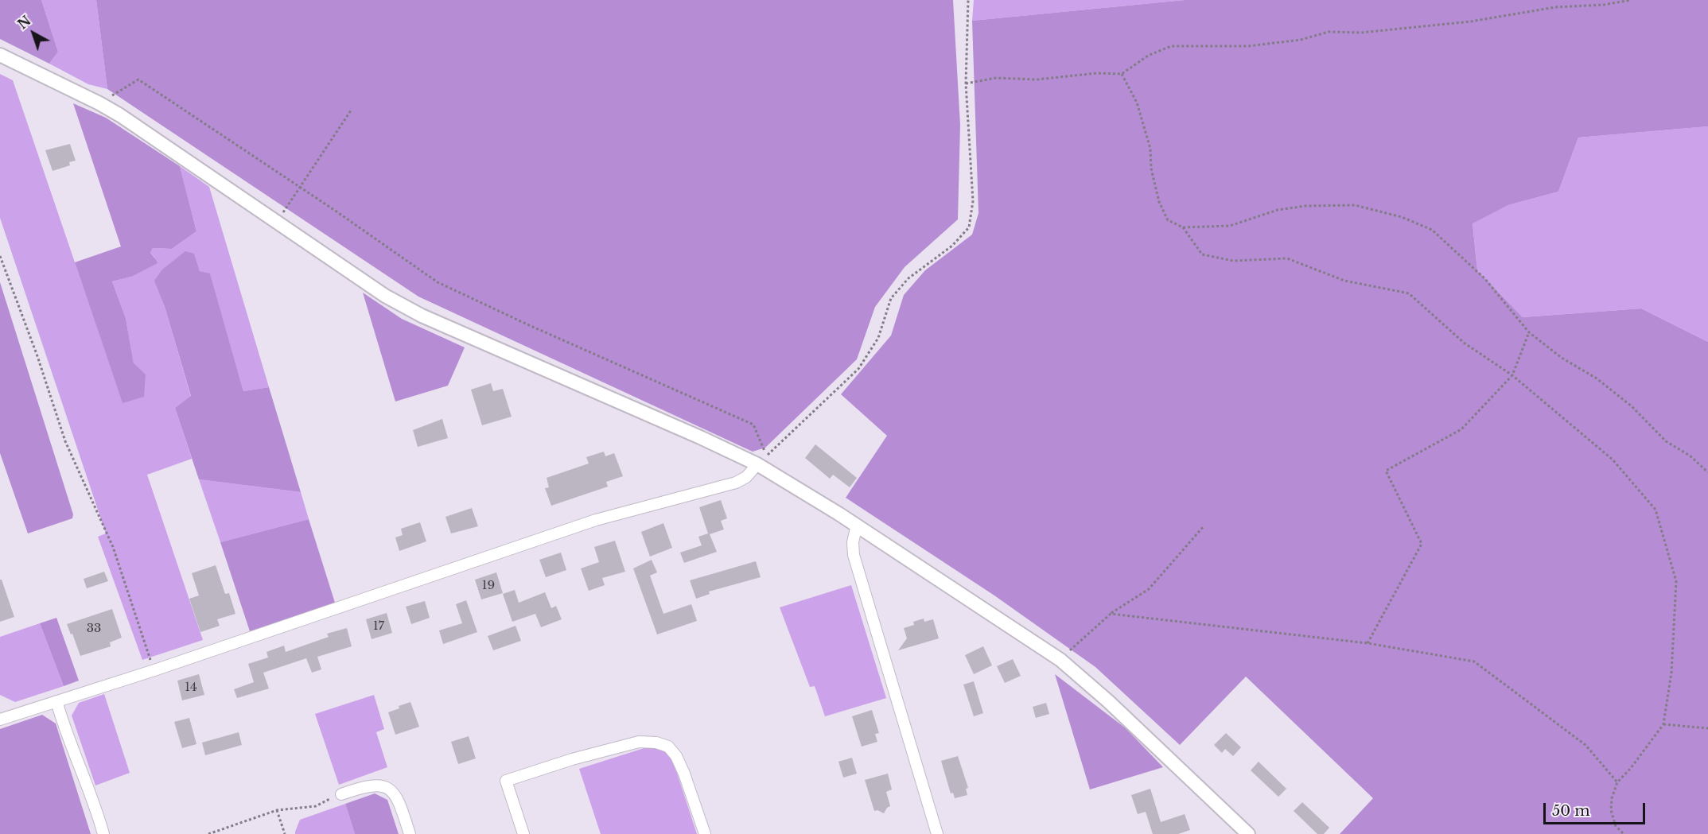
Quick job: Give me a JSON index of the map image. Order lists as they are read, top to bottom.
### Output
{
  "house_numbers": [
    "19",
    "17",
    "33",
    "14"
  ],
  "scale_bar": "50 m",
  "north": "top left"
}
